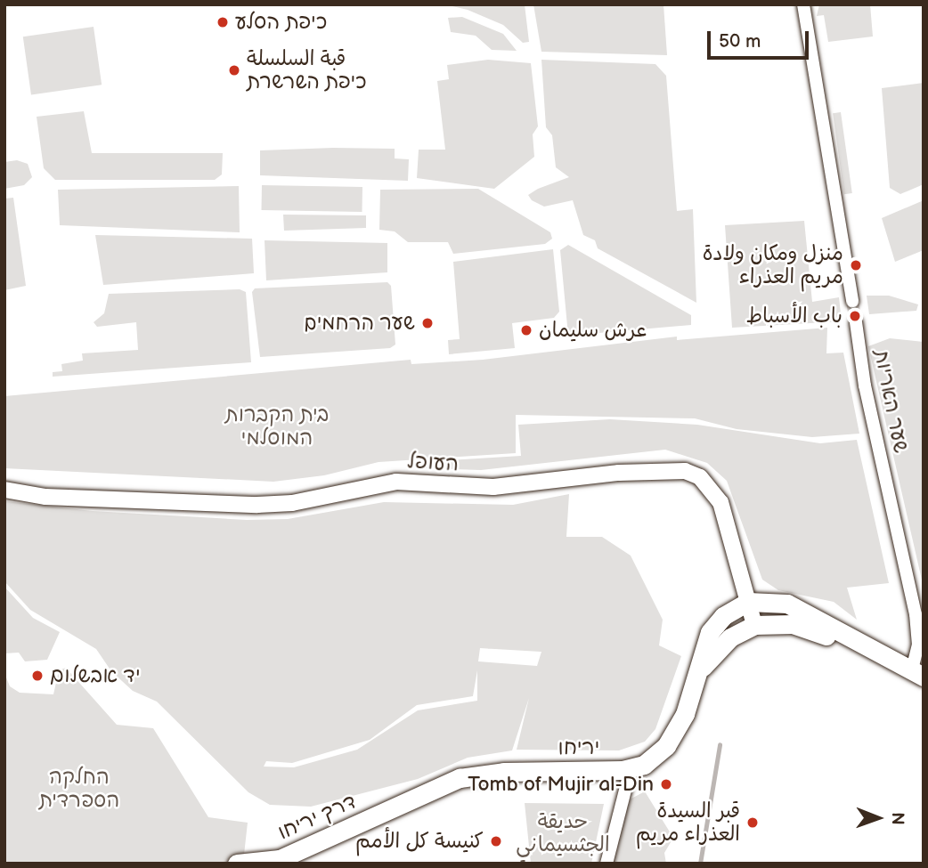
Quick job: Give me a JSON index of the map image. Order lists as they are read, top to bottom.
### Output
{
  "streets": {
    "main road": ["יריחו", "דרך יריחו"],
    "street": ["שער האריות", "העופל"]
  },
  "crossings": [
    ["שער האריות", "יריחו"],
    ["העופל", "יריחו"],
    ["יריחו", "דרך יריחו"]
  ],
  "parks": ["בית הקברות המוסלמי", "החלקה הספרדית", "حديقة الجثسيماني"],
  "places": [
    "כיפת הסלע",
    "قبة السلسلة כיפת השרשרת",
    "منزل ومكان ولادة مريم العذراء",
    "باب الأسباط",
    "שער הרחמים",
    "عرش سليمان",
    "יד אבשלום",
    "Tomb of Mujir al-Din",
    "قبر السيدة العذراء مريم",
    "كنيسة كل الأمم"
  ],
  "scale_bar": "50 m",
  "north": "right"
}
